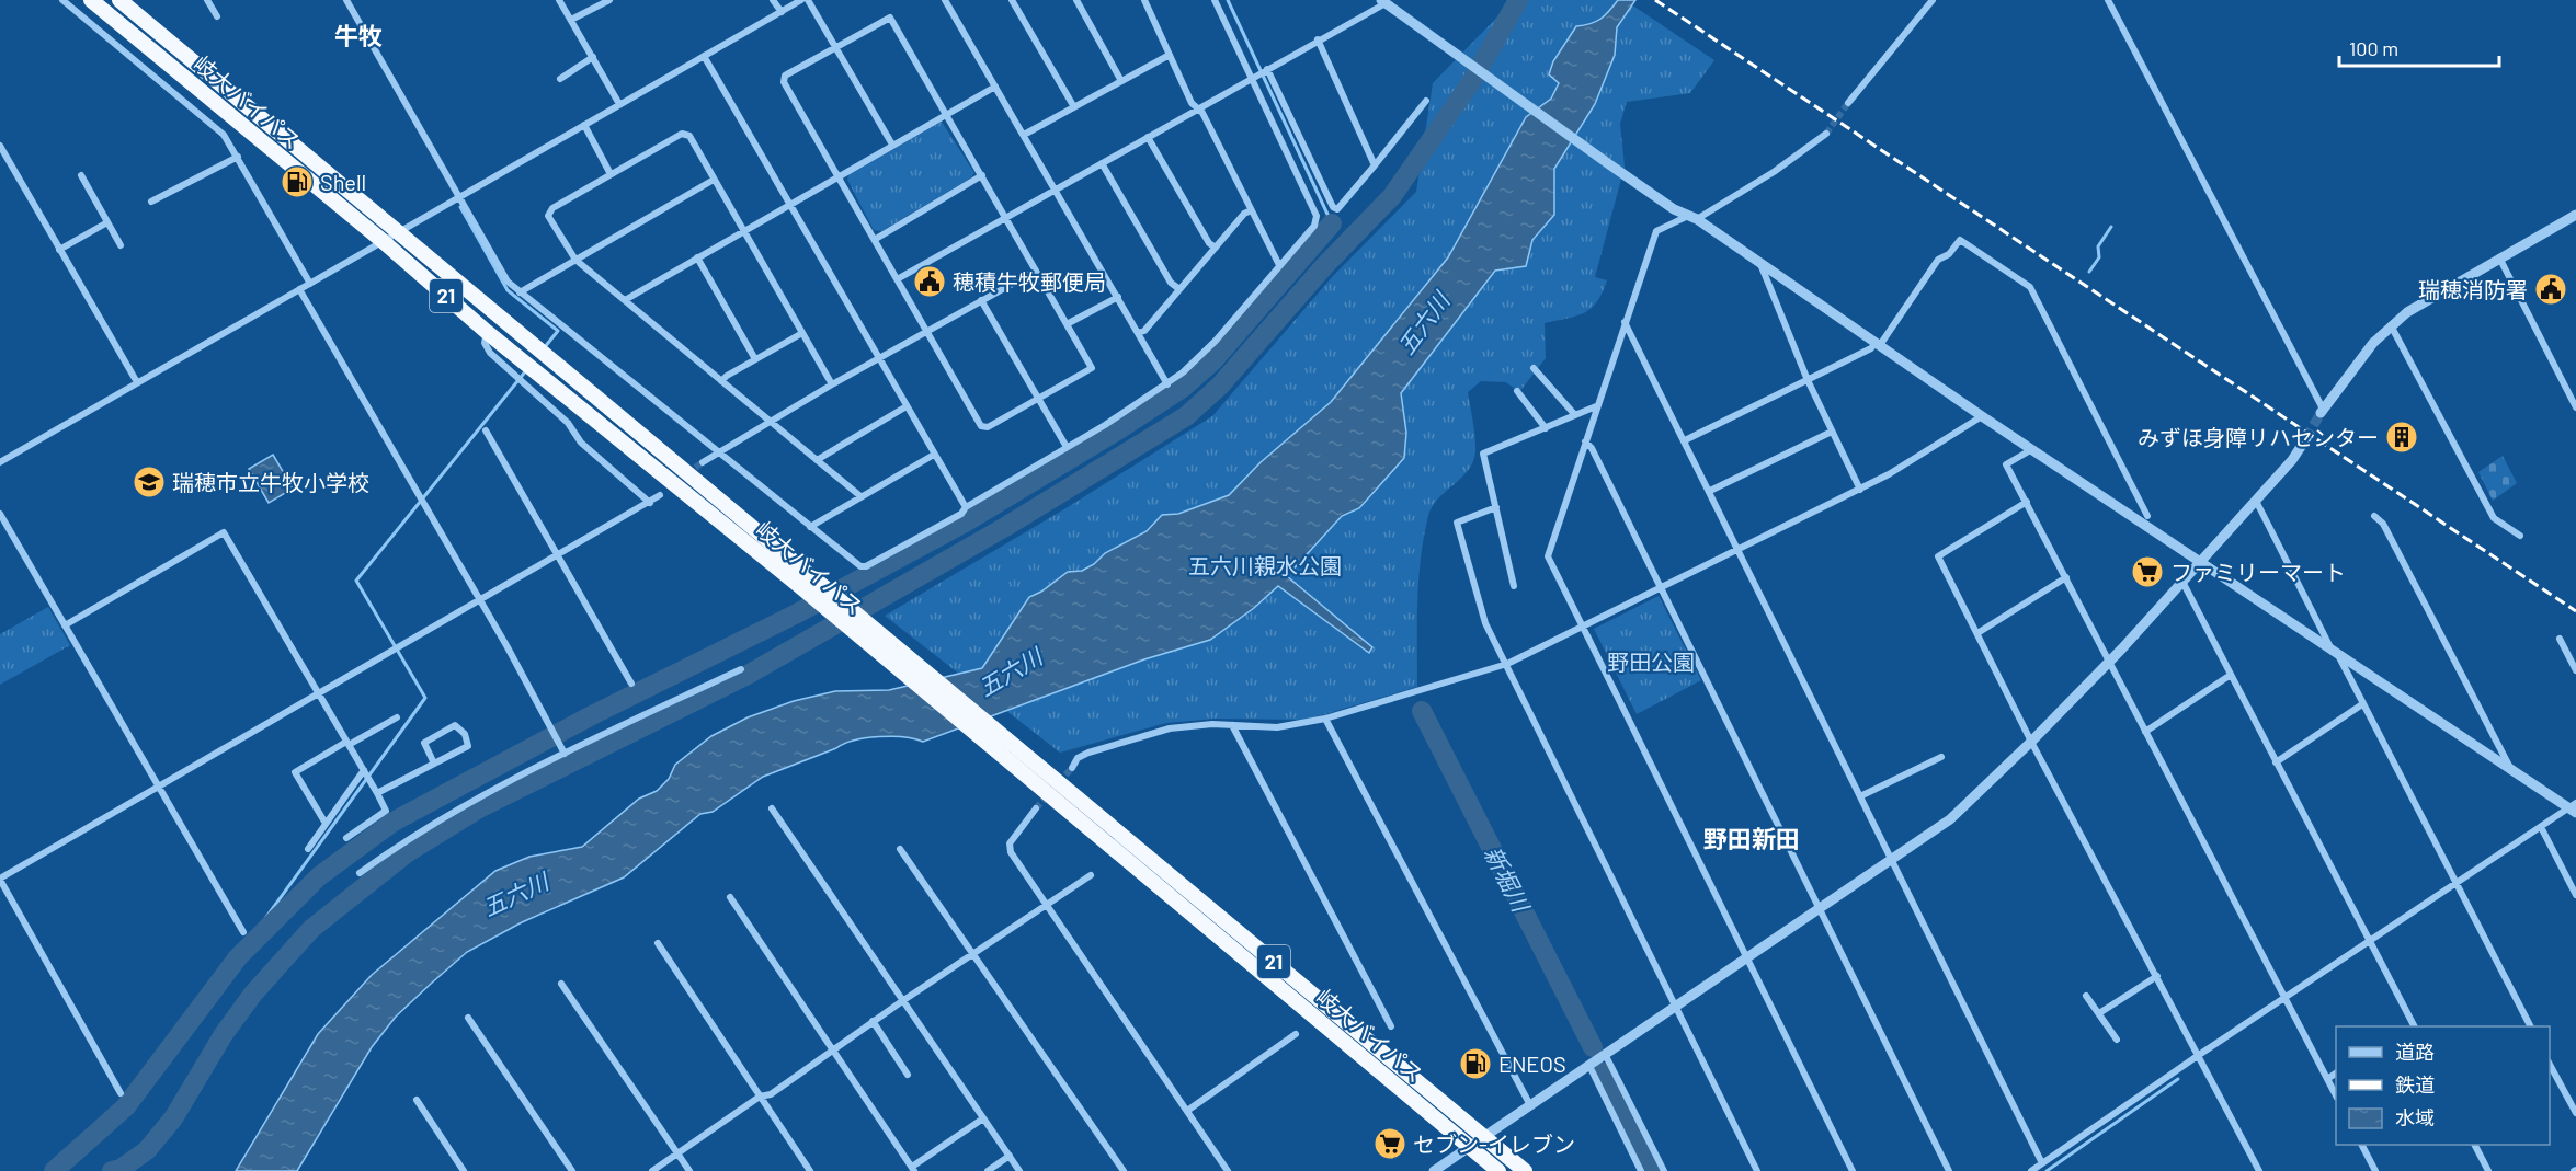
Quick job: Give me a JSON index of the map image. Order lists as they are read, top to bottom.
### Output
{
  "streets": {
    "highway": ["岐大バイパス", "21"]
  },
  "districts": ["牛牧", "野田新田"],
  "water": ["五六川", "新堀川"],
  "parks": ["五六川親水公園", "野田公園"],
  "places": {
    "fuel station": ["Shell", "ENEOS"],
    "public building": ["穂積牛牧郵便局", "瑞穂消防署"],
    "building": ["みずほ身障リハセンター"],
    "school or university": ["瑞穂市立牛牧小学校"],
    "supermarket": ["ファミリーマート", "セブン-イレブン"]
  },
  "legend": ["道路", "鉄道", "水域"],
  "scale_bar": "100 m"
}
